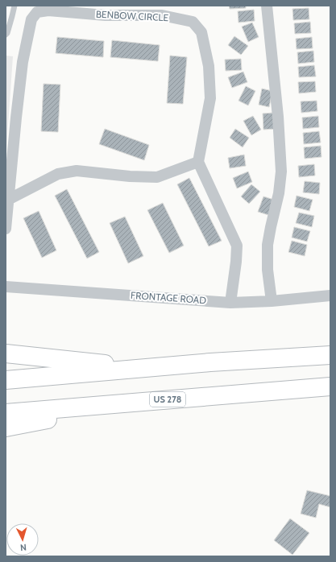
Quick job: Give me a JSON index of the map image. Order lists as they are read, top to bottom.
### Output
{
  "streets": {
    "highway": ["US 278"],
    "street": ["BENBOW CIRCLE", "FRONTAGE ROAD"]
  },
  "north": "bottom"
}
